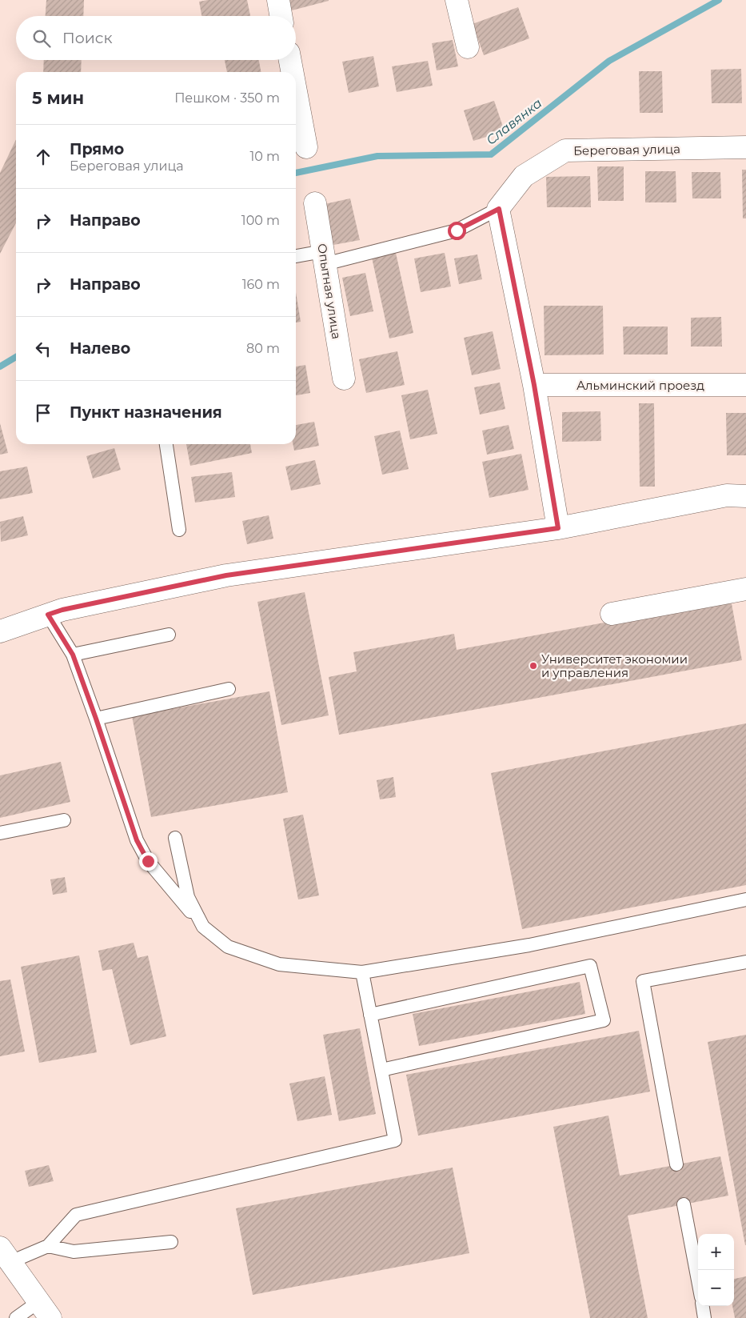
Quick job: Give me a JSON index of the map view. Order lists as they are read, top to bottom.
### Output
{
  "streets": {
    "street": ["Береговая улица", "Опытная улица", "Альминский проезд"]
  },
  "crossings": [
    ["Береговая улица", "Опытная улица"]
  ],
  "water": ["Славянка"],
  "places": ["Университет экономии и управления"],
  "page": {
    "search": "Поиск",
    "heading": ["5 мин", "Пешком · 350 m"],
    "list": [
      ["Прямо", "Береговая улица", "10 m"],
      ["Направо", "100 m"],
      ["Направо", "160 m"],
      ["Налево", "80 m"],
      "Пункт назначения"
    ],
    "map_buttons": ["+", "−"]
  }
}
